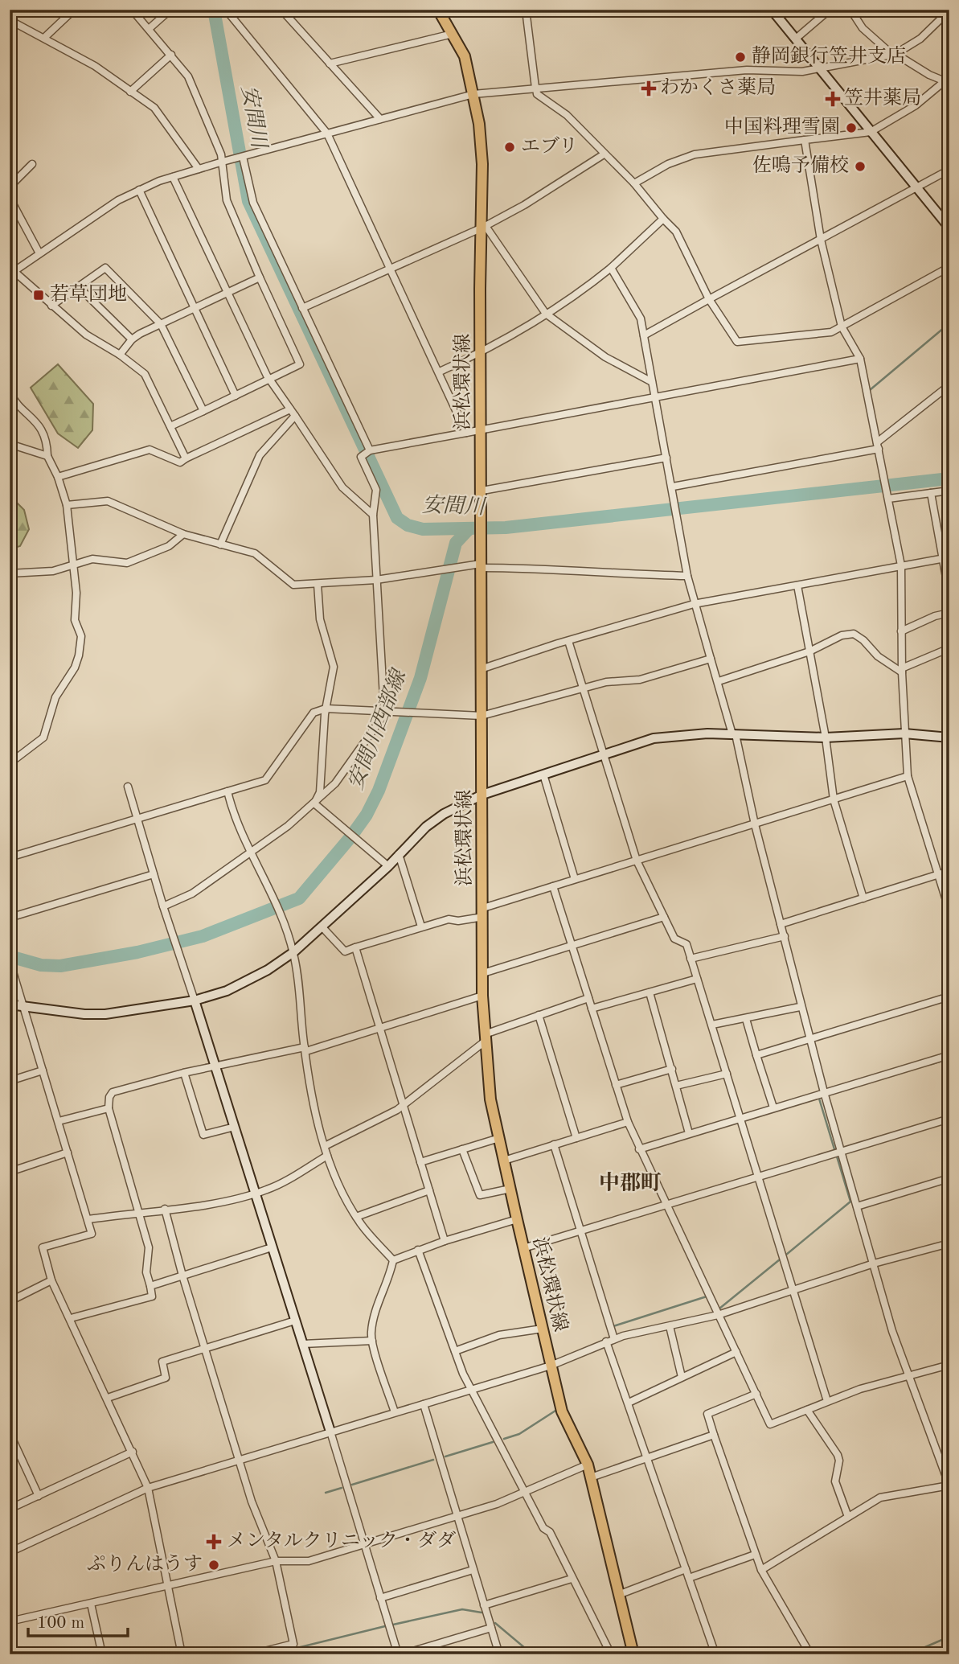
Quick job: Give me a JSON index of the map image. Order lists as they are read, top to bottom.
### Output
{
  "streets": {
    "main road": ["浜松環状線"]
  },
  "districts": ["中郡町"],
  "water": ["安間川", "安間川西部線"],
  "places": {
    "other": [
      "静岡銀行笠井支店",
      "中国料理雪園",
      "エブリ",
      "佐鳴予備校",
      "ぷりんはうす"
    ],
    "health": ["わかくさ薬局", "笠井薬局", "メンタルクリニック・ダダ"],
    "transit": ["若草団地"]
  },
  "scale_bar": "100 m"
}
